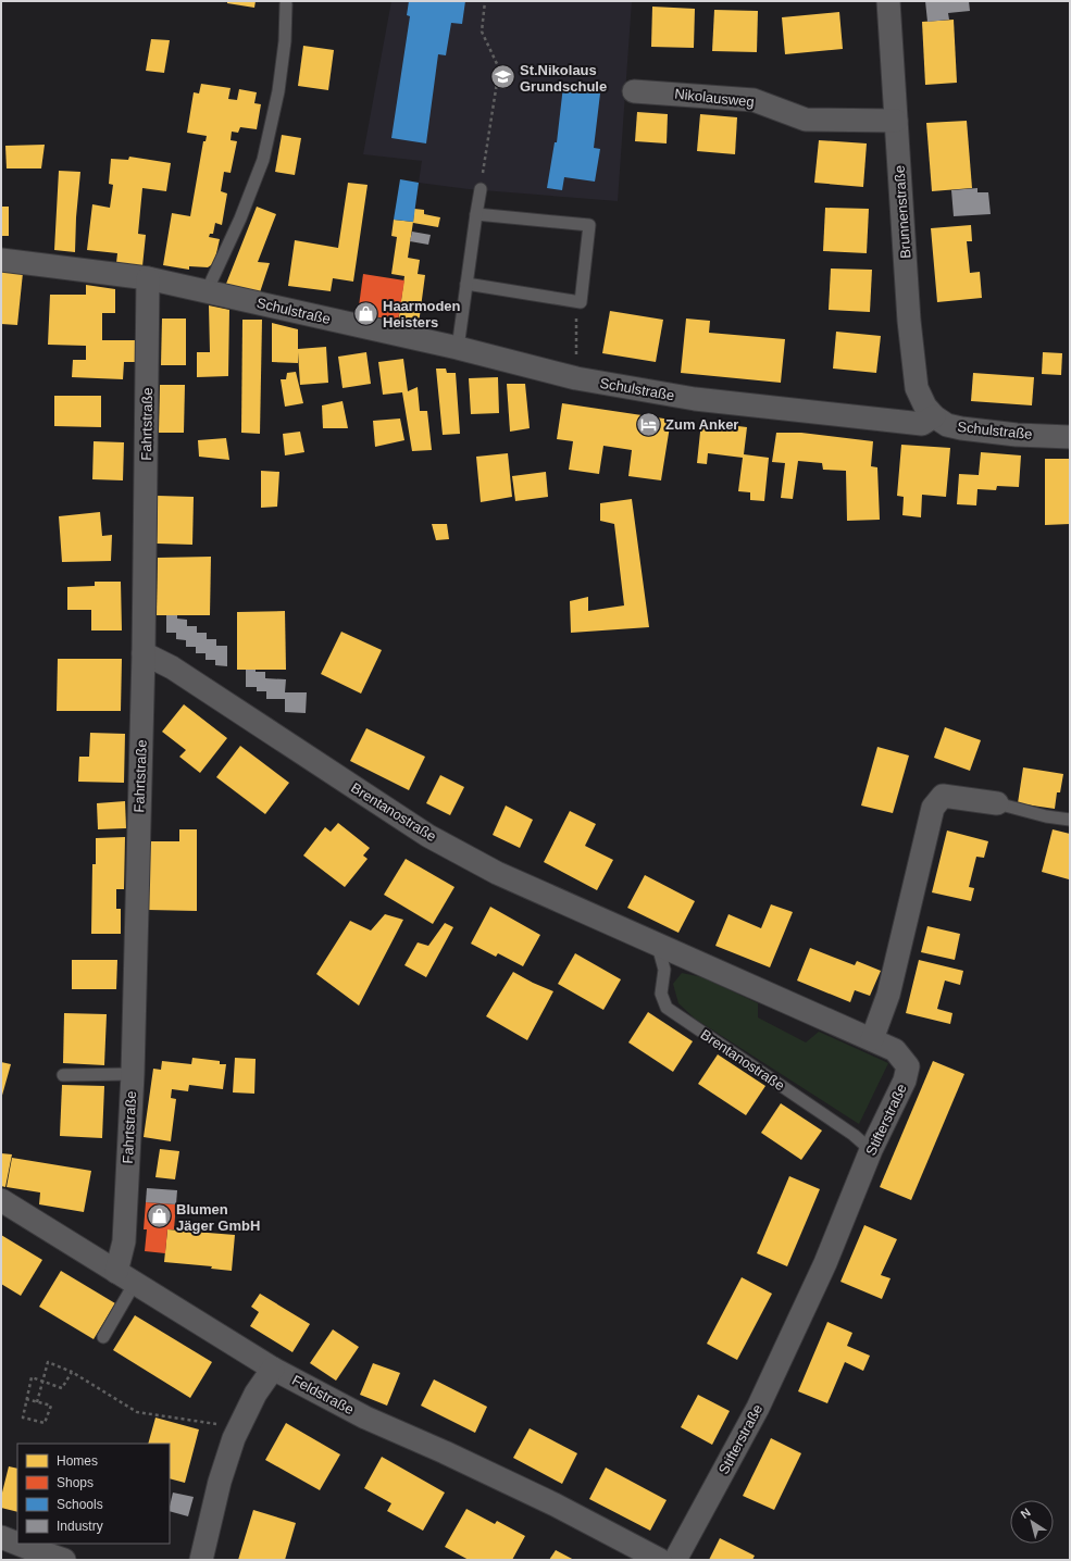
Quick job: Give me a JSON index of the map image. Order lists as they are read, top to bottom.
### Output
{
  "streets": {
    "street": [
      "Nikolausweg",
      "Brunnenstraße",
      "Schulstraße",
      "Fahrtstraße",
      "Brentanostraße",
      "Stifterstraße",
      "Feldstraße"
    ]
  },
  "crossings": [
    ["Nikolausweg", "Brunnenstraße"],
    ["Brunnenstraße", "Schulstraße"],
    ["Schulstraße", "Fahrtstraße"],
    ["Fahrtstraße", "Brentanostraße"],
    ["Fahrtstraße", "Feldstraße"],
    ["Brentanostraße", "Stifterstraße"]
  ],
  "places": {
    "school or university": ["St.Nikolaus Grundschule"],
    "shop": ["Haarmoden Heisters", "Blumen Jäger GmbH"],
    "hotel": ["Zum Anker"]
  },
  "legend": [
    "Homes",
    "Shops",
    "Schools",
    "Industry"
  ],
  "north": "top left"
}
